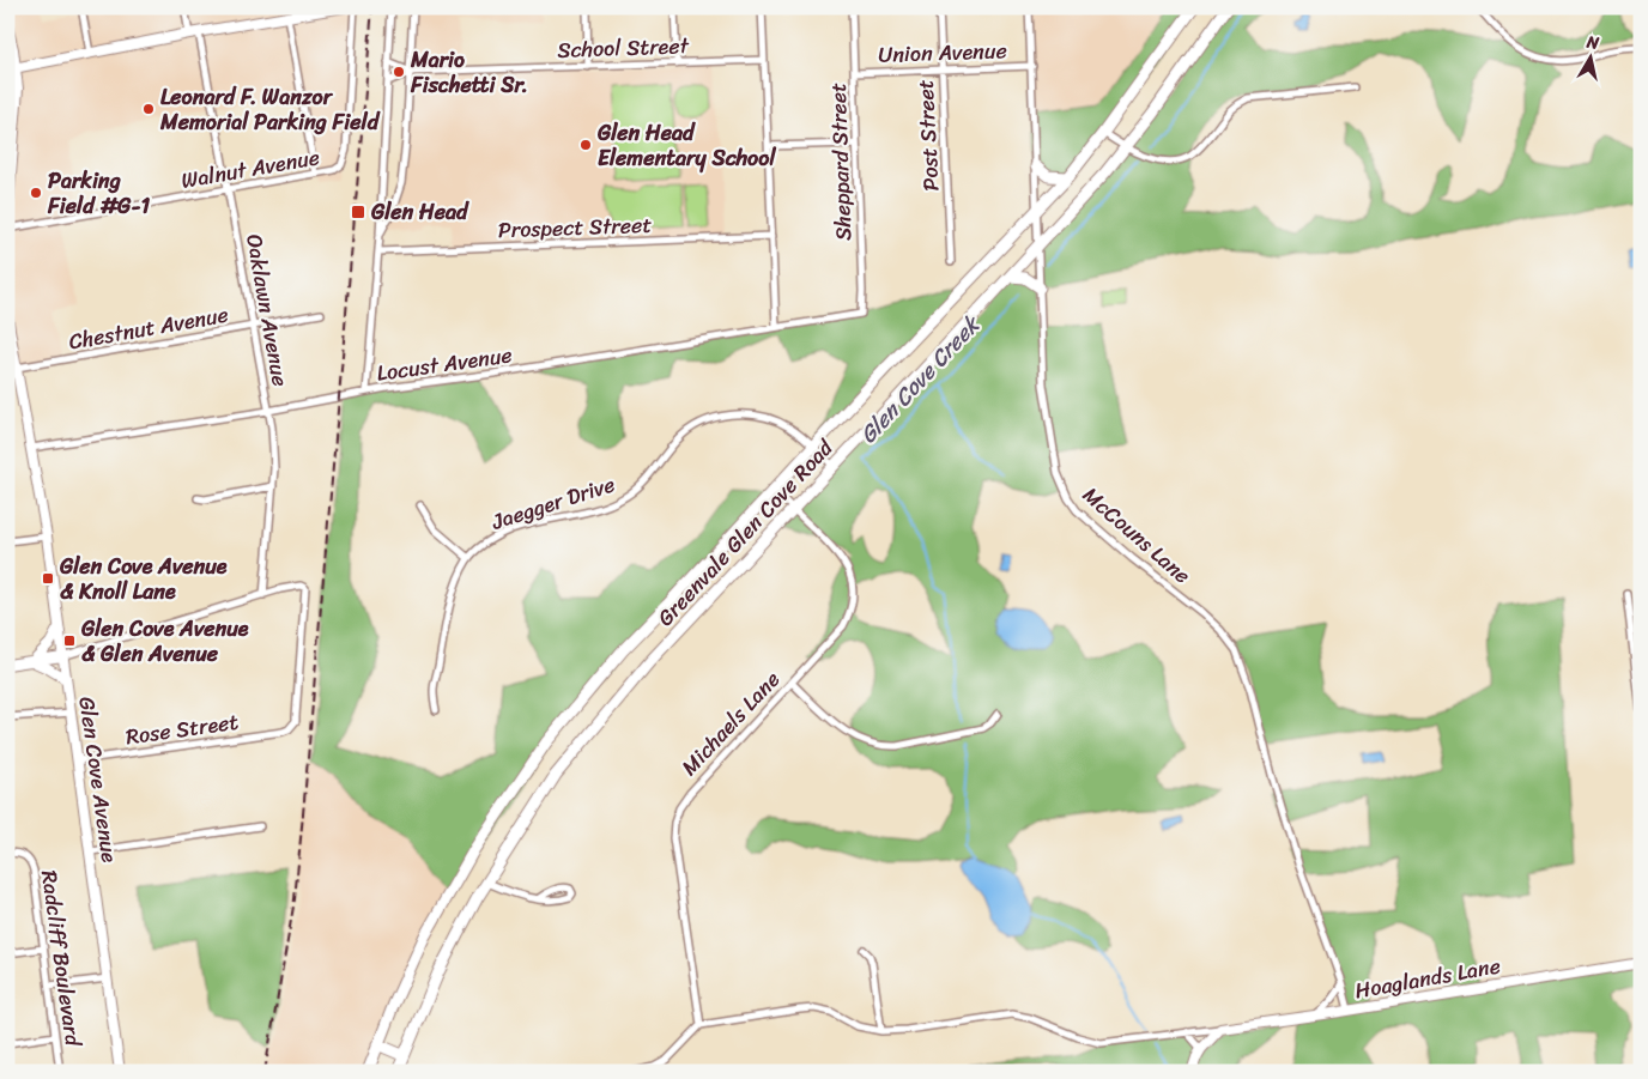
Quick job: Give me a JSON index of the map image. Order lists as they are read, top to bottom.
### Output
{
  "streets": {
    "main road": ["Greenvale Glen Cove Road", "Glen Cove Avenue", "Hoaglands Lane"],
    "street": [
      "School Street",
      "Union Avenue",
      "Post Street",
      "Sheppard Street",
      "Walnut Avenue",
      "Prospect Street",
      "Oaklawn Avenue",
      "Chestnut Avenue",
      "Locust Avenue",
      "Jaegger Drive",
      "McCouns Lane",
      "Michaels Lane",
      "Rose Street",
      "Radcliff Boulevard"
    ]
  },
  "crossings": [
    ["Union Avenue", "Post Street"],
    ["Union Avenue", "Sheppard Street"],
    ["Union Avenue", "McCouns Lane"],
    ["Sheppard Street", "Locust Avenue"],
    ["Walnut Avenue", "Oaklawn Avenue"],
    ["Oaklawn Avenue", "Chestnut Avenue"],
    ["Oaklawn Avenue", "Locust Avenue"],
    ["Oaklawn Avenue", "Rose Street"],
    ["Chestnut Avenue", "Glen Cove Avenue"],
    ["Locust Avenue", "Glen Cove Avenue"],
    ["Jaegger Drive", "Greenvale Glen Cove Road"],
    ["Greenvale Glen Cove Road", "McCouns Lane"],
    ["Greenvale Glen Cove Road", "Michaels Lane"],
    ["McCouns Lane", "Hoaglands Lane"],
    ["Rose Street", "Glen Cove Avenue"]
  ],
  "water": ["Glen Cove Creek"],
  "places": {
    "other": [
      "Mario Fischetti Sr.",
      "Leonard F. Wanzor Memorial Parking Field",
      "Glen Head Elementary School",
      "Parking Field #G-1"
    ],
    "transit": ["Glen Head", "Glen Cove Avenue & Knoll Lane", "Glen Cove Avenue & Glen Avenue"]
  },
  "north": "top"
}
